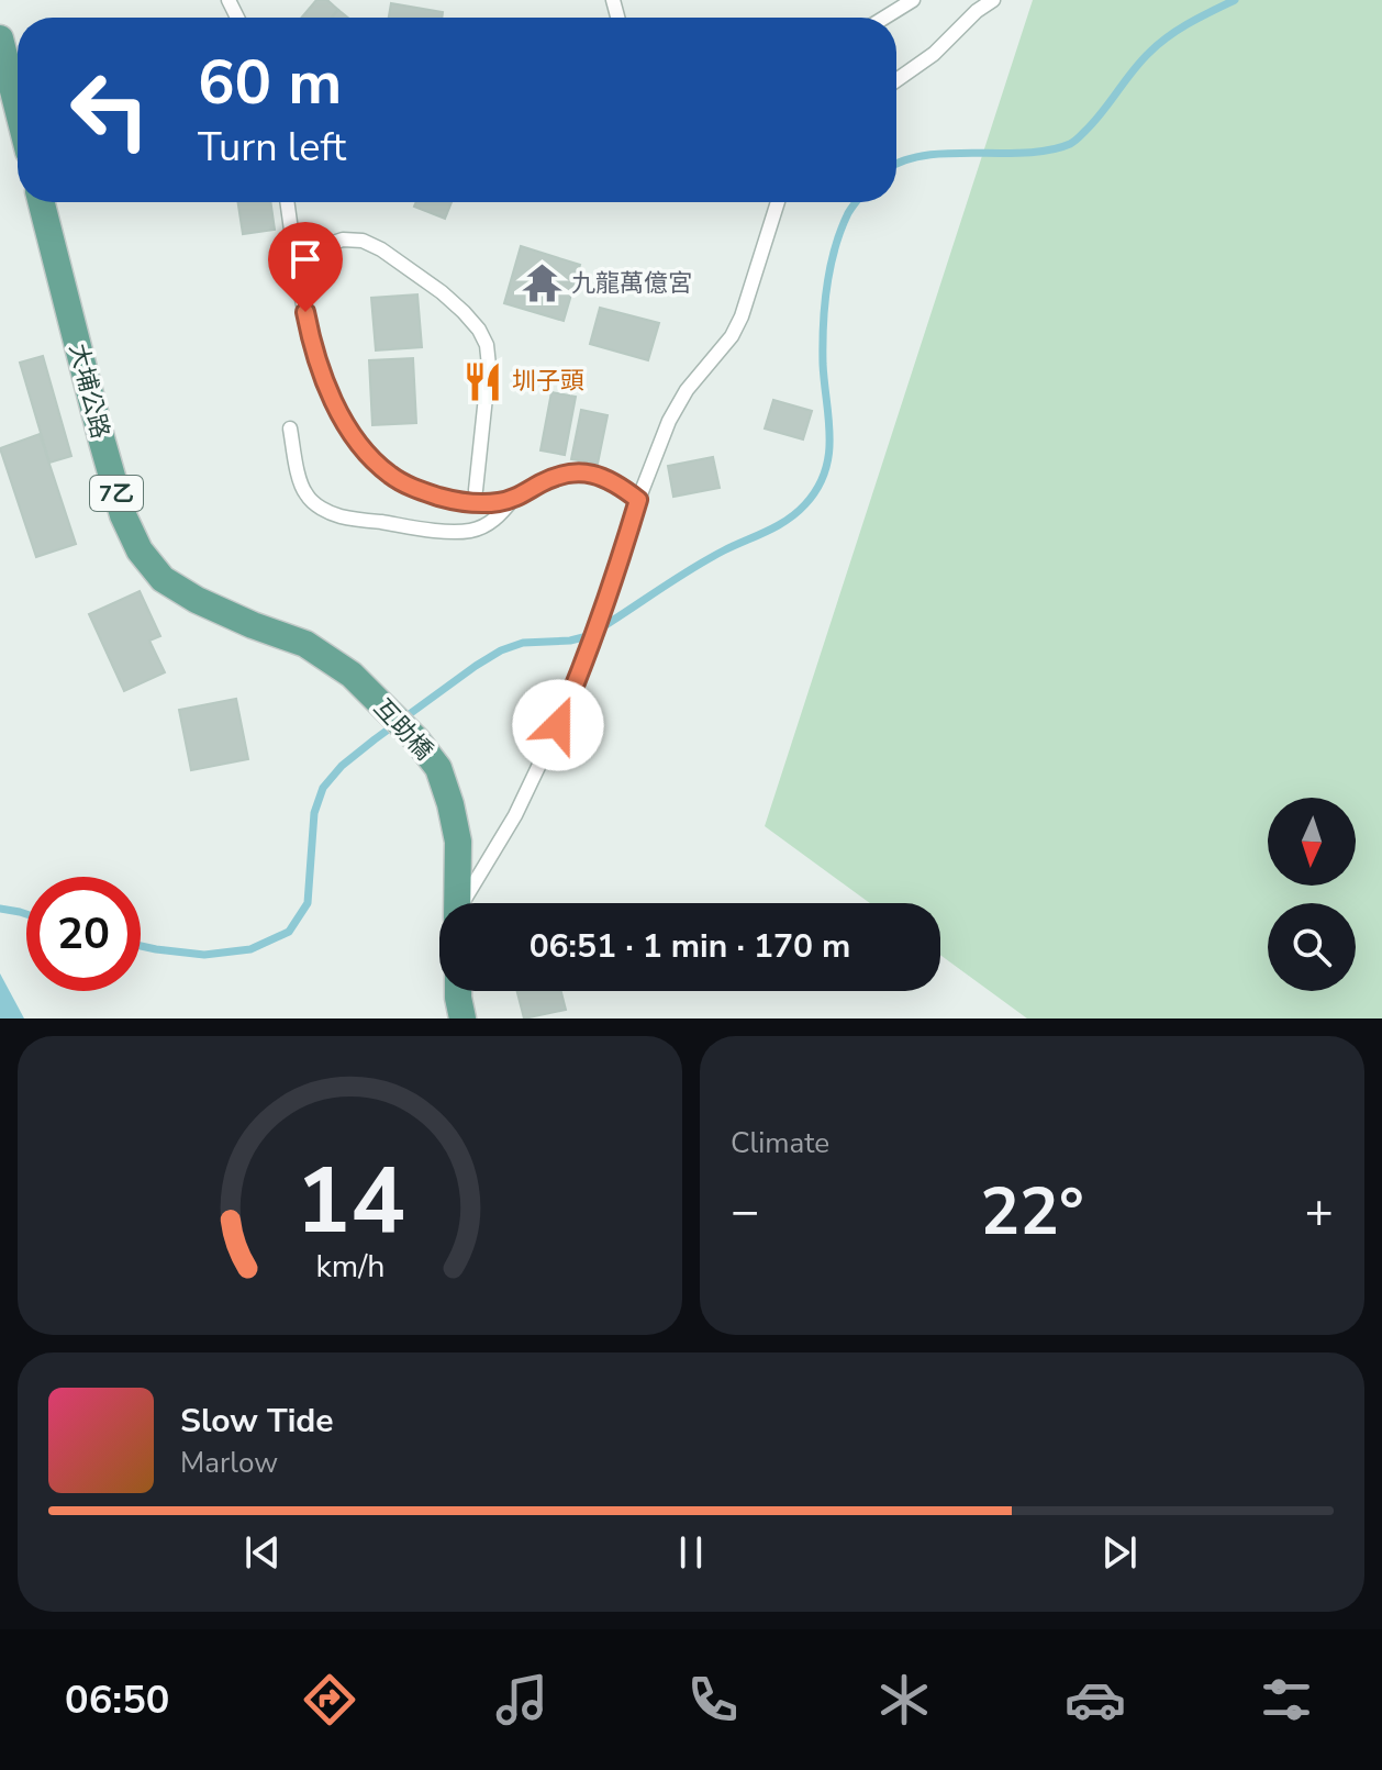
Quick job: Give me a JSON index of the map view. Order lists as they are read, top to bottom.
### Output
{
  "streets": {
    "main road": ["大埔公路", "7乙", "互助橋"]
  },
  "crossings": [
    ["大埔公路", "互助橋"]
  ],
  "places": {
    "temple": ["九龍萬億宮"],
    "restaurant": ["圳子頭"]
  },
  "north": "bottom",
  "page": {
    "turn": ["60 m", "Turn left"],
    "limit": "20",
    "trip": "06:51 · 1 min · 170 m",
    "tile": "Climate",
    "heat": ["−", "22°", "+"],
    "song": ["Slow Tide", "Marlow"],
    "tabs": "06:50",
    "gauge": ["14", "km/h"]
  }
}
